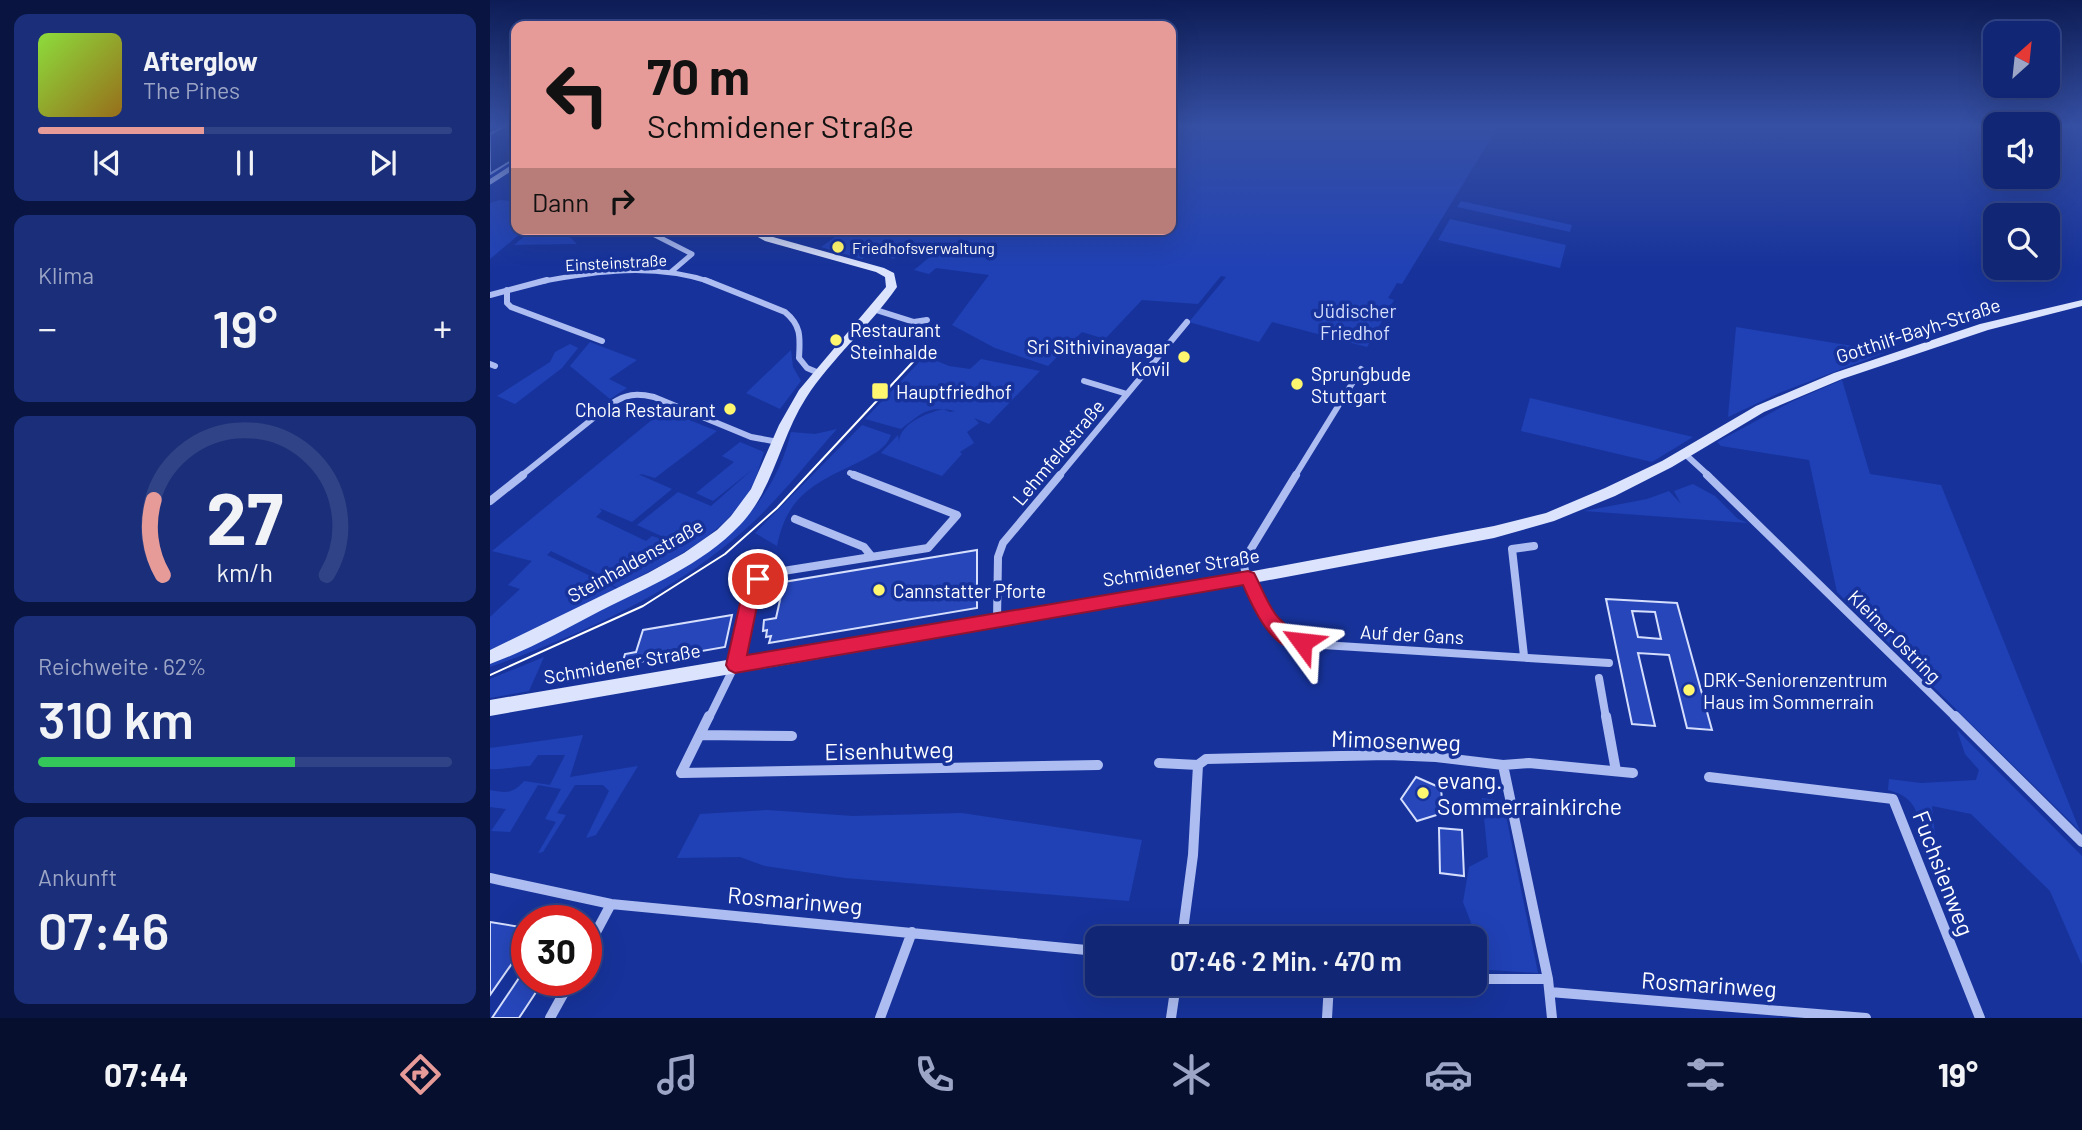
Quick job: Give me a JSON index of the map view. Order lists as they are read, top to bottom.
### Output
{
  "streets": {
    "main road": ["Gotthilf-Bayh-Straße", "Steinhaldenstraße", "Schmidener Straße"],
    "street": [
      "Einsteinstraße",
      "Lehmfeldstraße",
      "Auf der Gans",
      "Kleiner Ostring",
      "Mimosenweg",
      "Eisenhutweg",
      "Fuchsienweg",
      "Rosmarinweg"
    ]
  },
  "crossings": [
    ["Einsteinstraße", "Steinhaldenstraße"],
    ["Gotthilf-Bayh-Straße", "Schmidener Straße"],
    ["Lehmfeldstraße", "Schmidener Straße"],
    ["Schmidener Straße", "Auf der Gans"],
    ["Schmidener Straße", "Kleiner Ostring"]
  ],
  "parks": ["Jüdischer Friedhof"],
  "places": {
    "other": [
      "Friedhofsverwaltung",
      "Restaurant Steinhalde",
      "Sri Sithivinayagar Kovil",
      "Sprungbude Stuttgart",
      "Chola Restaurant",
      "Cannstatter Pforte",
      "DRK-Seniorenzentrum Haus im Sommerrain",
      "evang. Sommerrainkirche"
    ],
    "transit": ["Hauptfriedhof"]
  },
  "north": "top right",
  "page": {
    "turn": ["70 m", "Schmidener Straße"],
    "song": ["Afterglow", "The Pines"],
    "then": "Dann",
    "tile": [
      "Klima",
      ["Reichweite · 62%", "310 km"],
      ["Ankunft", "07:46"]
    ],
    "heat": ["−", "19°", "+"],
    "limit": "30",
    "trip": "07:46 · 2 Min. · 470 m",
    "tabs": ["07:44", "19°"],
    "gauge": ["27", "km/h"]
  }
}
